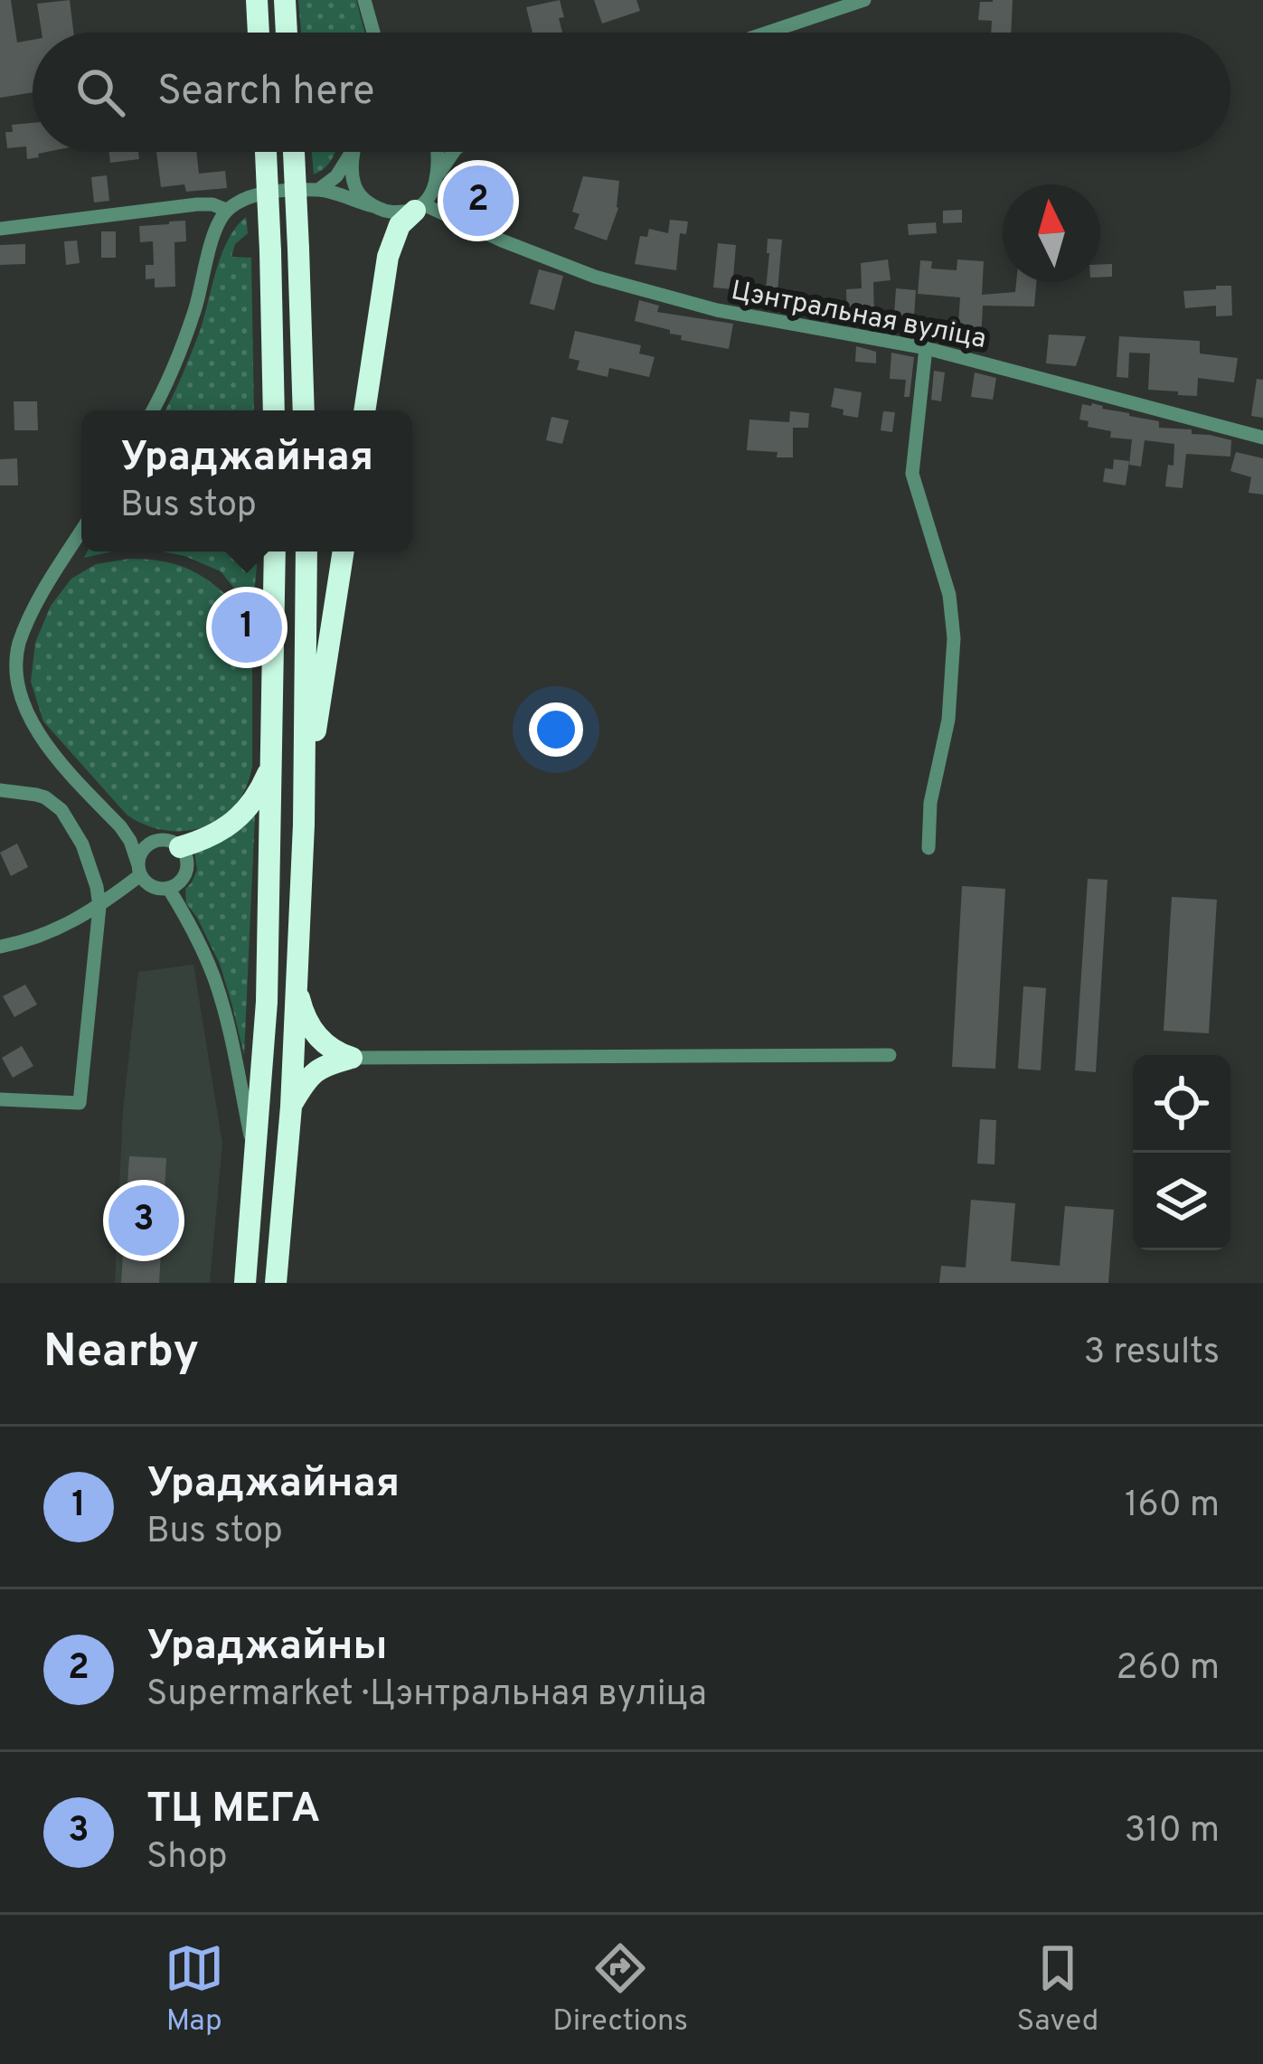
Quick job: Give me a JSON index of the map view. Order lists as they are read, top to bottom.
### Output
{
  "streets": {
    "street": ["Цэнтральная вуліца"]
  },
  "north": "top",
  "page": {
    "search": "Search here",
    "pins": ["2", "1", "3"],
    "popup": ["Ураджайная", "Bus stop"],
    "heading": ["Nearby", "3 results"],
    "list": [
      {
        "mark": "1",
        "name": "Ураджайная",
        "note": "Bus stop",
        "value": "160 m"
      },
      {
        "mark": "2",
        "name": "Ураджайны",
        "note": "Supermarket · Цэнтральная вуліца",
        "value": "260 m"
      },
      {
        "mark": "3",
        "name": "ТЦ МЕГА",
        "note": "Shop",
        "value": "310 m"
      }
    ],
    "nav": ["Map", "Directions", "Saved"]
  }
}
